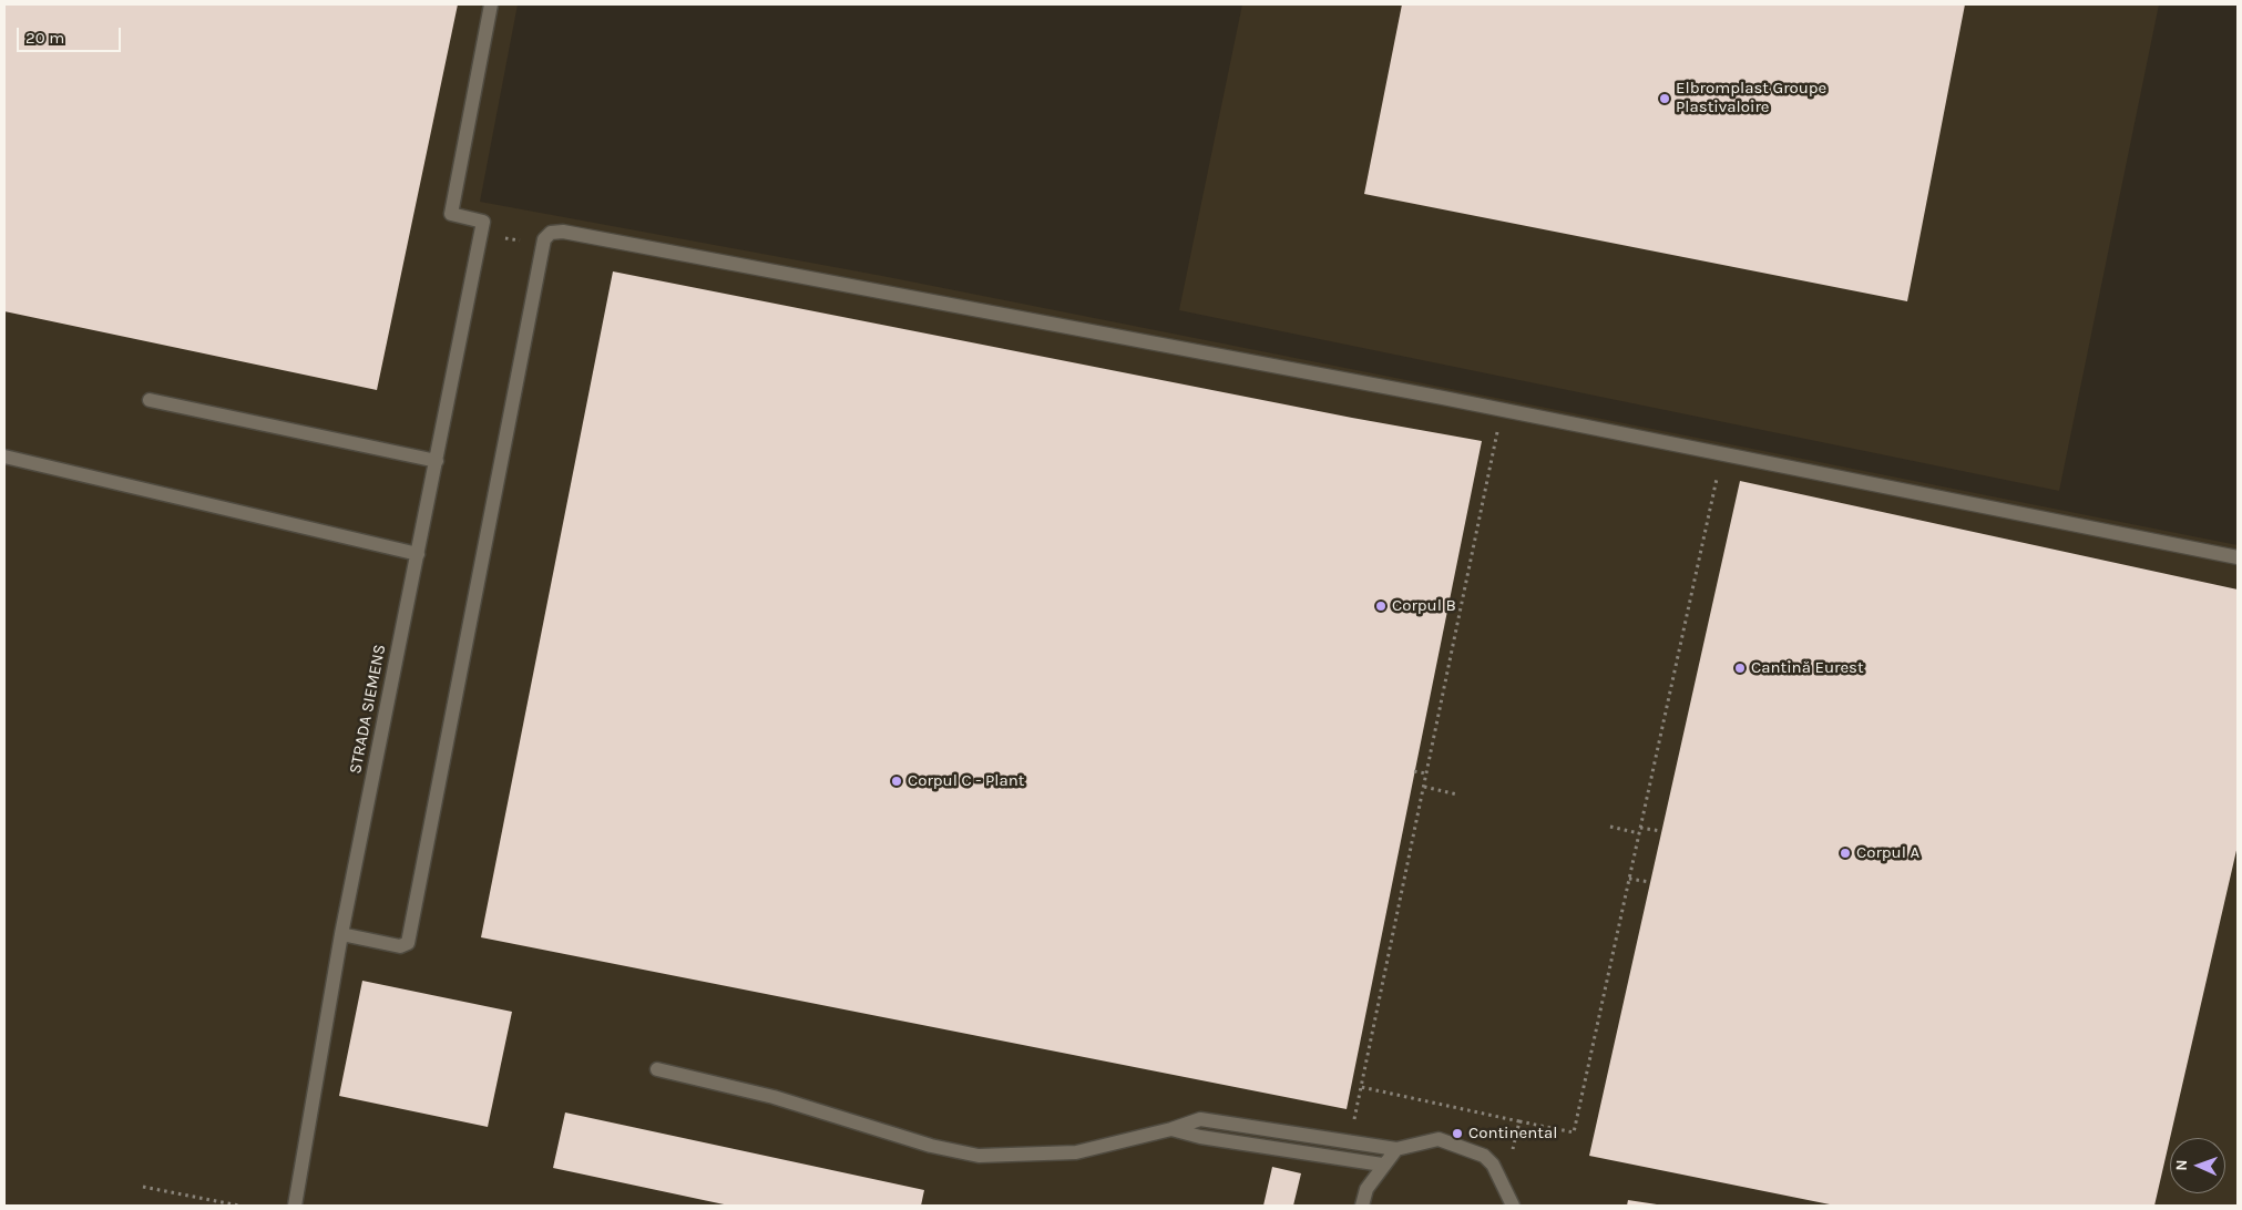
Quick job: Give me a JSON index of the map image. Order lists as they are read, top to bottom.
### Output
{
  "streets": {
    "lane": ["STRADA SIEMENS"]
  },
  "places": [
    "Elbromplast Groupe Plastivaloire",
    "Corpul B",
    "Cantină Eurest",
    "Corpul C - Plant",
    "Corpul A",
    "Continental"
  ],
  "scale_bar": "20 m",
  "north": "left"
}
